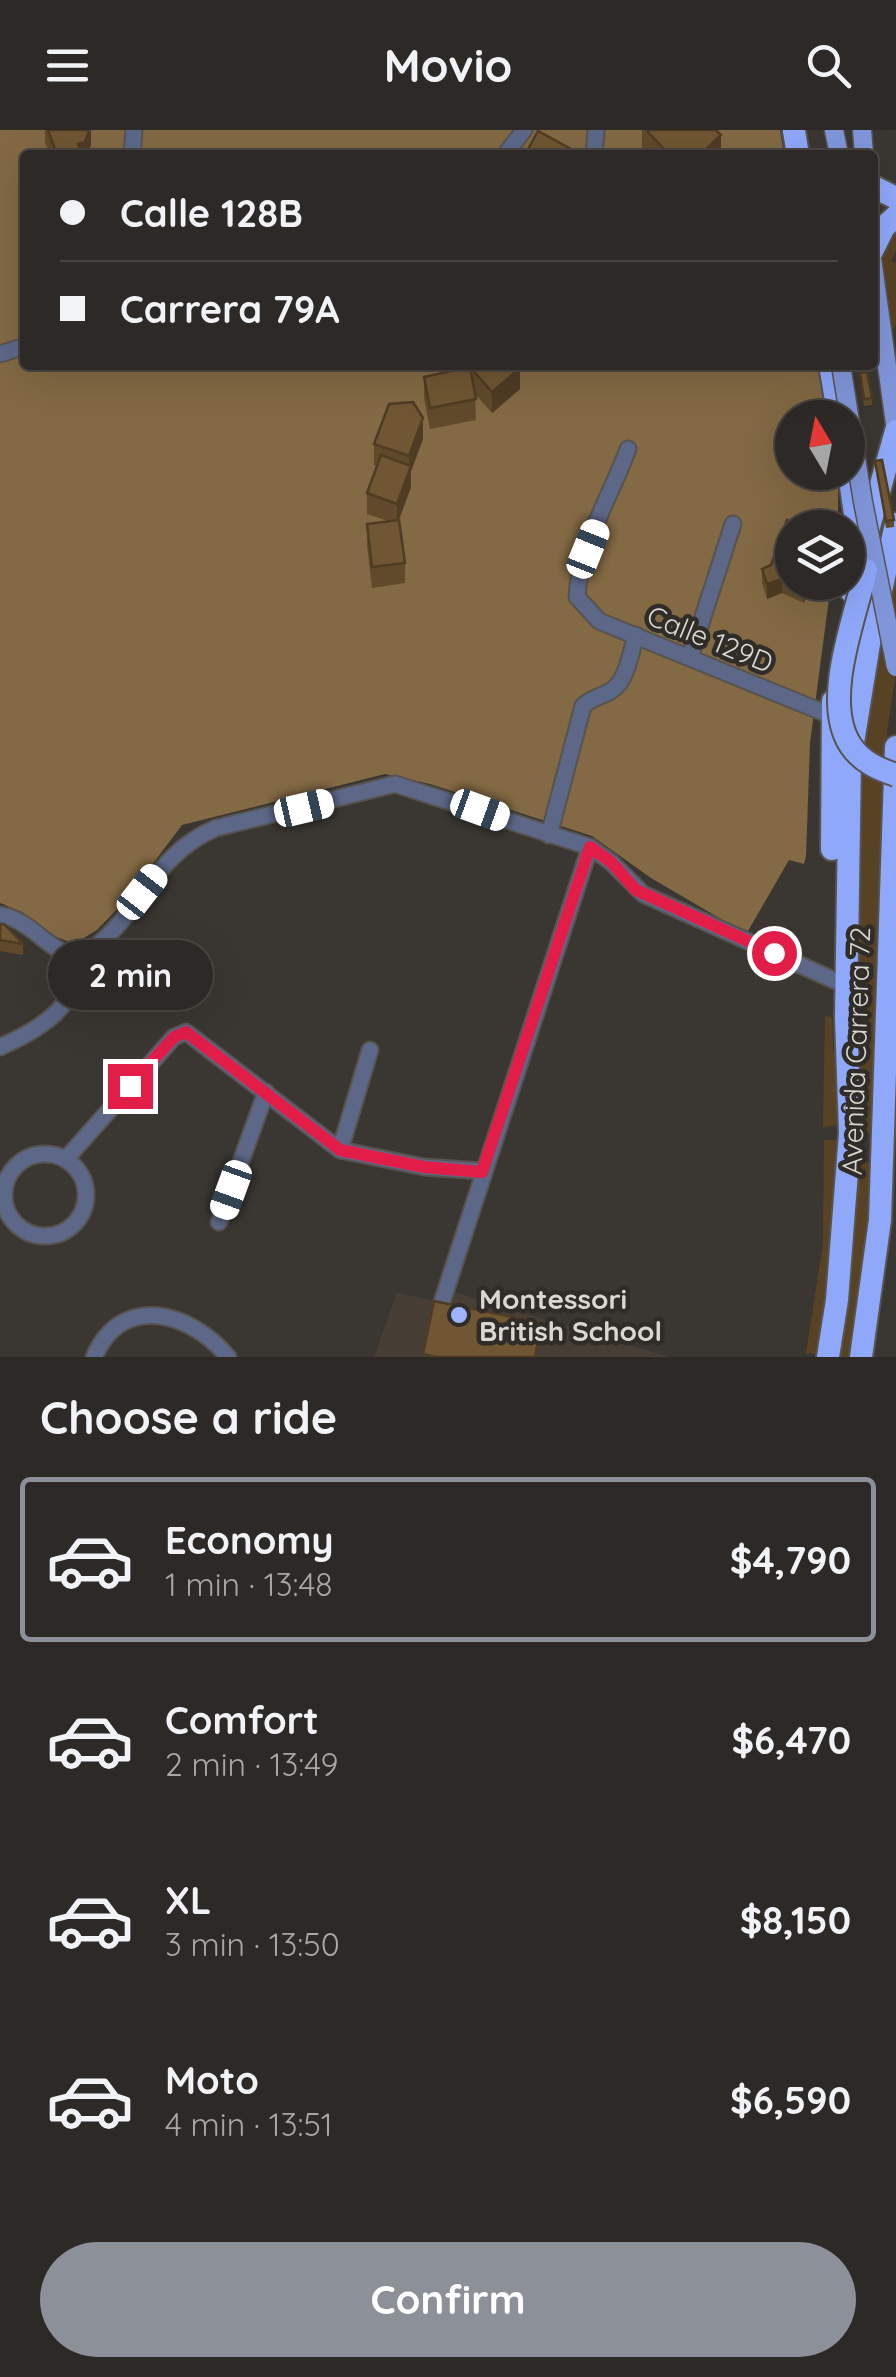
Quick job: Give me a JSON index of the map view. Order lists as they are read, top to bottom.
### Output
{
  "streets": {
    "highway": ["Avenida Carrera 72"],
    "street": ["Calle 129D"]
  },
  "crossings": [
    ["Calle 129D", "Avenida Carrera 72"]
  ],
  "places": ["Montessori British School"],
  "north": "top",
  "page": {
    "header": "Movio",
    "banner": ["Calle 128B", "Carrera 79A"],
    "bubble": "2 min",
    "heading": "Choose a ride",
    "list": [
      {
        "name": "Economy",
        "note": "1 min · 13:48",
        "value": "$4,790"
      },
      {
        "name": "Comfort",
        "note": "2 min · 13:49",
        "value": "$6,470"
      },
      {
        "name": "XL",
        "note": "3 min · 13:50",
        "value": "$8,150"
      },
      {
        "name": "Moto",
        "note": "4 min · 13:51",
        "value": "$6,590"
      }
    ],
    "buttons": "Confirm"
  }
}
